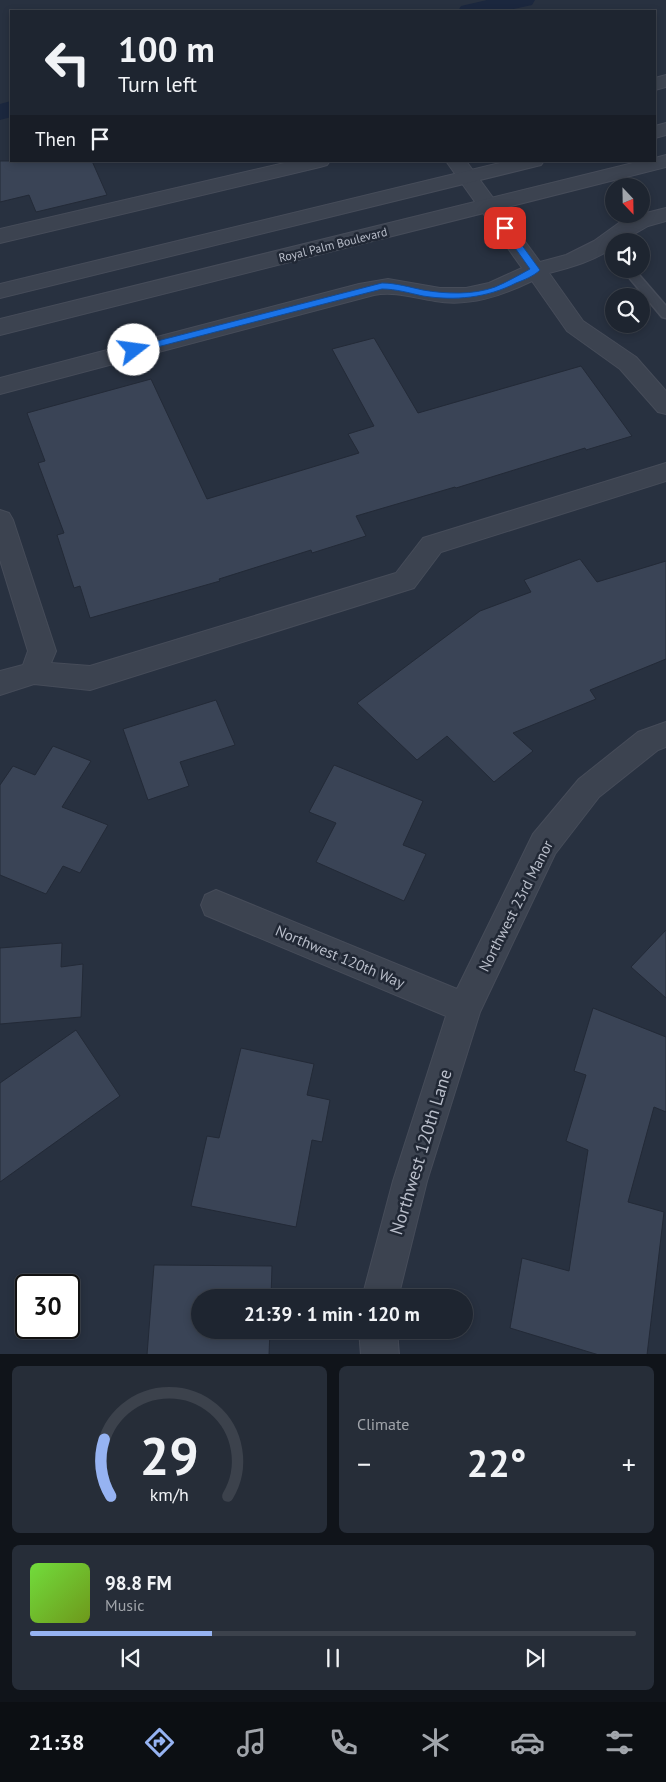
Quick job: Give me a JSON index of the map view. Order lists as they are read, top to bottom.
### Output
{
  "streets": {
    "street": [
      "Royal Palm Boulevard",
      "Northwest 23rd Manor",
      "Northwest 120th Way",
      "Northwest 120th Lane"
    ]
  },
  "crossings": [
    ["Northwest 23rd Manor", "Northwest 120th Way"],
    ["Northwest 23rd Manor", "Northwest 120th Lane"],
    ["Northwest 120th Way", "Northwest 120th Lane"]
  ],
  "north": "bottom",
  "page": {
    "turn": ["100 m", "Turn left"],
    "then": "Then",
    "limit": "30",
    "trip": "21:39 · 1 min · 120 m",
    "tile": "Climate",
    "heat": ["−", "22°", "+"],
    "song": ["98.8 FM", "Music"],
    "tabs": "21:38",
    "gauge": ["29", "km/h"]
  }
}
